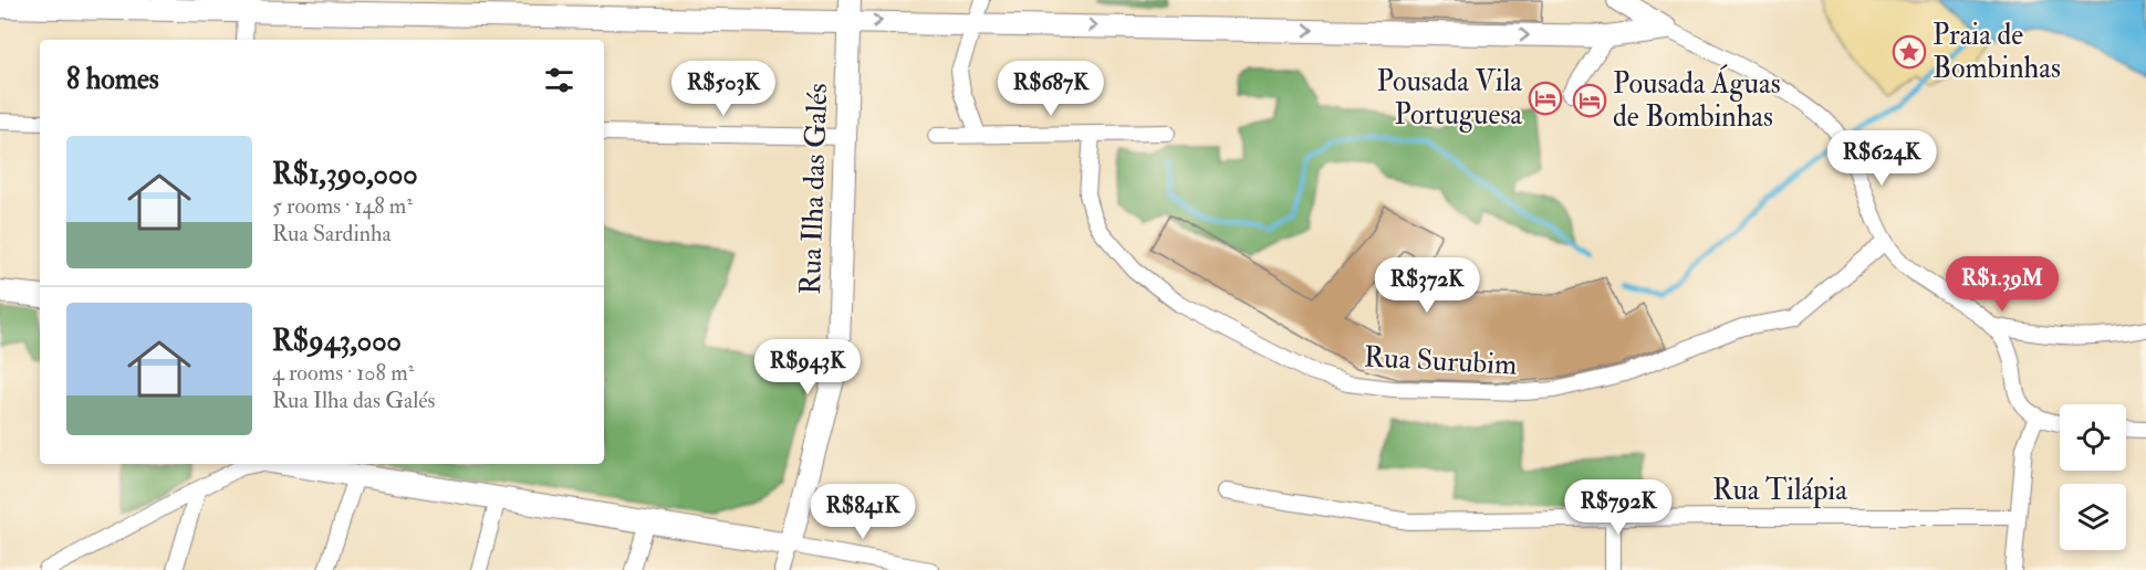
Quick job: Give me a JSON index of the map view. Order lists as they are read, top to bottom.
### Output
{
  "streets": {
    "main road": ["Rua Ilha das Galés"],
    "street": ["Rua Surubim", "Rua Tilápia"]
  },
  "places": {
    "place": ["Praia de Bombinhas"],
    "hotel": ["Pousada Vila Portuguesa", "Pousada Águas de Bombinhas"]
  },
  "page": {
    "heading": "8 homes",
    "price": [
      "R$503K",
      "R$687K",
      "R$624K",
      "R$1.39M",
      "R$372K",
      "R$943K",
      "R$792K",
      "R$841K"
    ],
    "list": [
      {
        "name": "R$1,390,000",
        "note": "5 rooms · 148 m² · Rua Sardinha"
      },
      {
        "name": "R$943,000",
        "note": "4 rooms · 108 m² · Rua Ilha das Galés"
      }
    ]
  }
}
